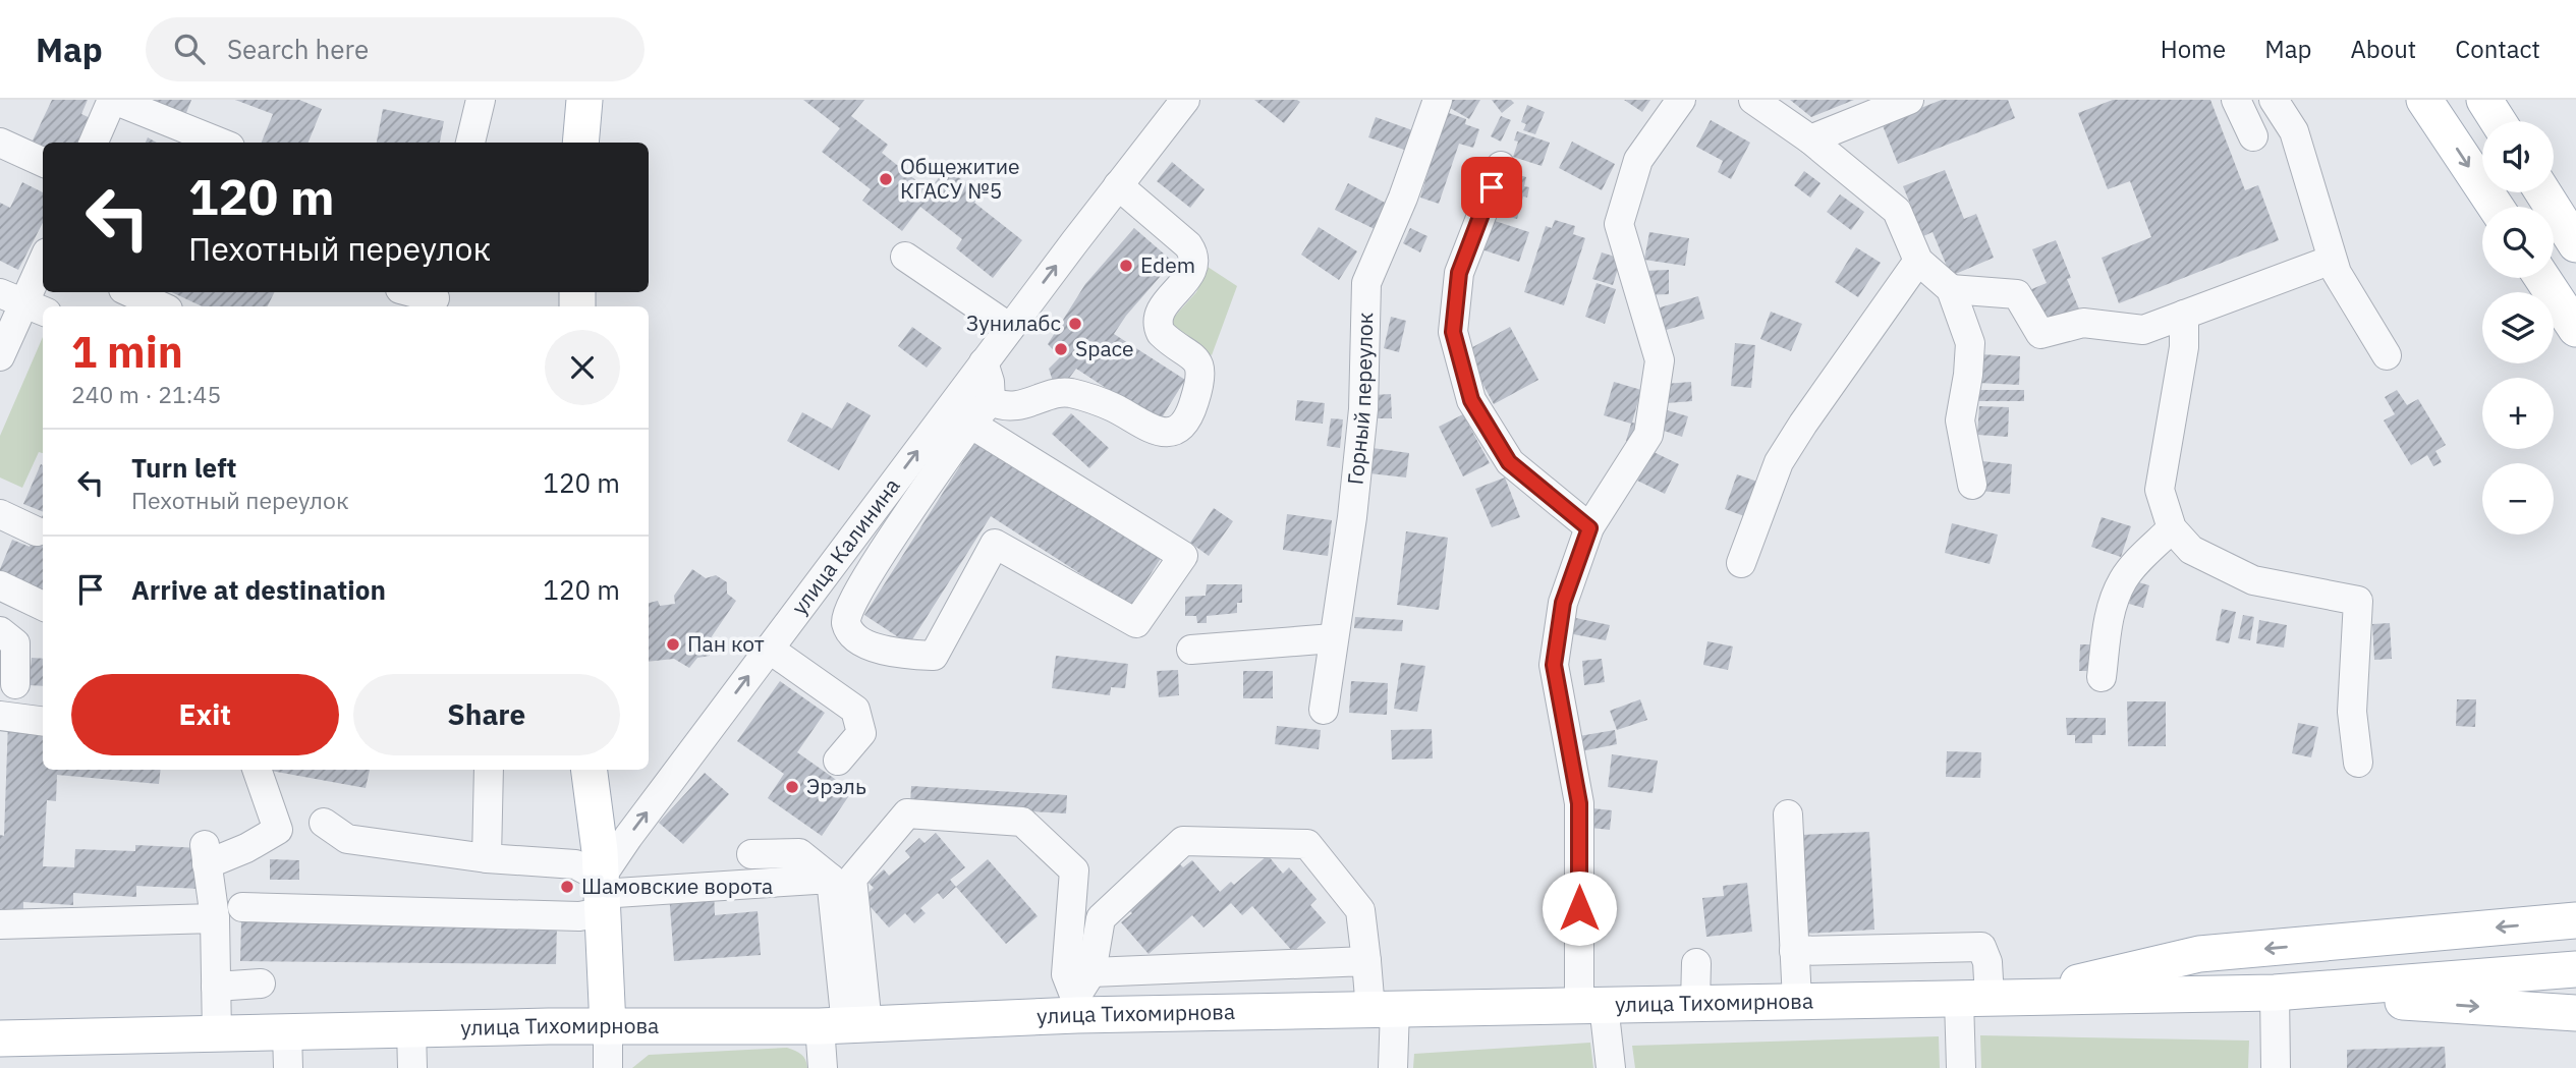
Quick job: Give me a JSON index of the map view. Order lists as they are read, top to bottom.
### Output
{
  "streets": {
    "main road": ["улица Тихомирнова"],
    "street": ["Горный переулок", "улица Калинина"]
  },
  "one_way": ["улица Калинина"],
  "places": [
    "Общежитие КГАСУ №5",
    "Edem",
    "Зунилабс",
    "Space",
    "Пан кот",
    "Эрэль",
    "Шамовские ворота"
  ],
  "page": {
    "header": "Map",
    "search": "Search here",
    "nav": [
      "Home",
      "Map",
      "About",
      "Contact"
    ],
    "map_buttons": ["+", "−"],
    "turn": ["120 m", "Пехотный переулок"],
    "heading": ["1 min", "240 m · 21:45"],
    "list": [
      {
        "name": "Turn left",
        "note": "Пехотный переулок",
        "value": "120 m"
      },
      {
        "name": "Arrive at destination",
        "value": "120 m"
      }
    ],
    "buttons": ["Exit", "Share"]
  }
}
